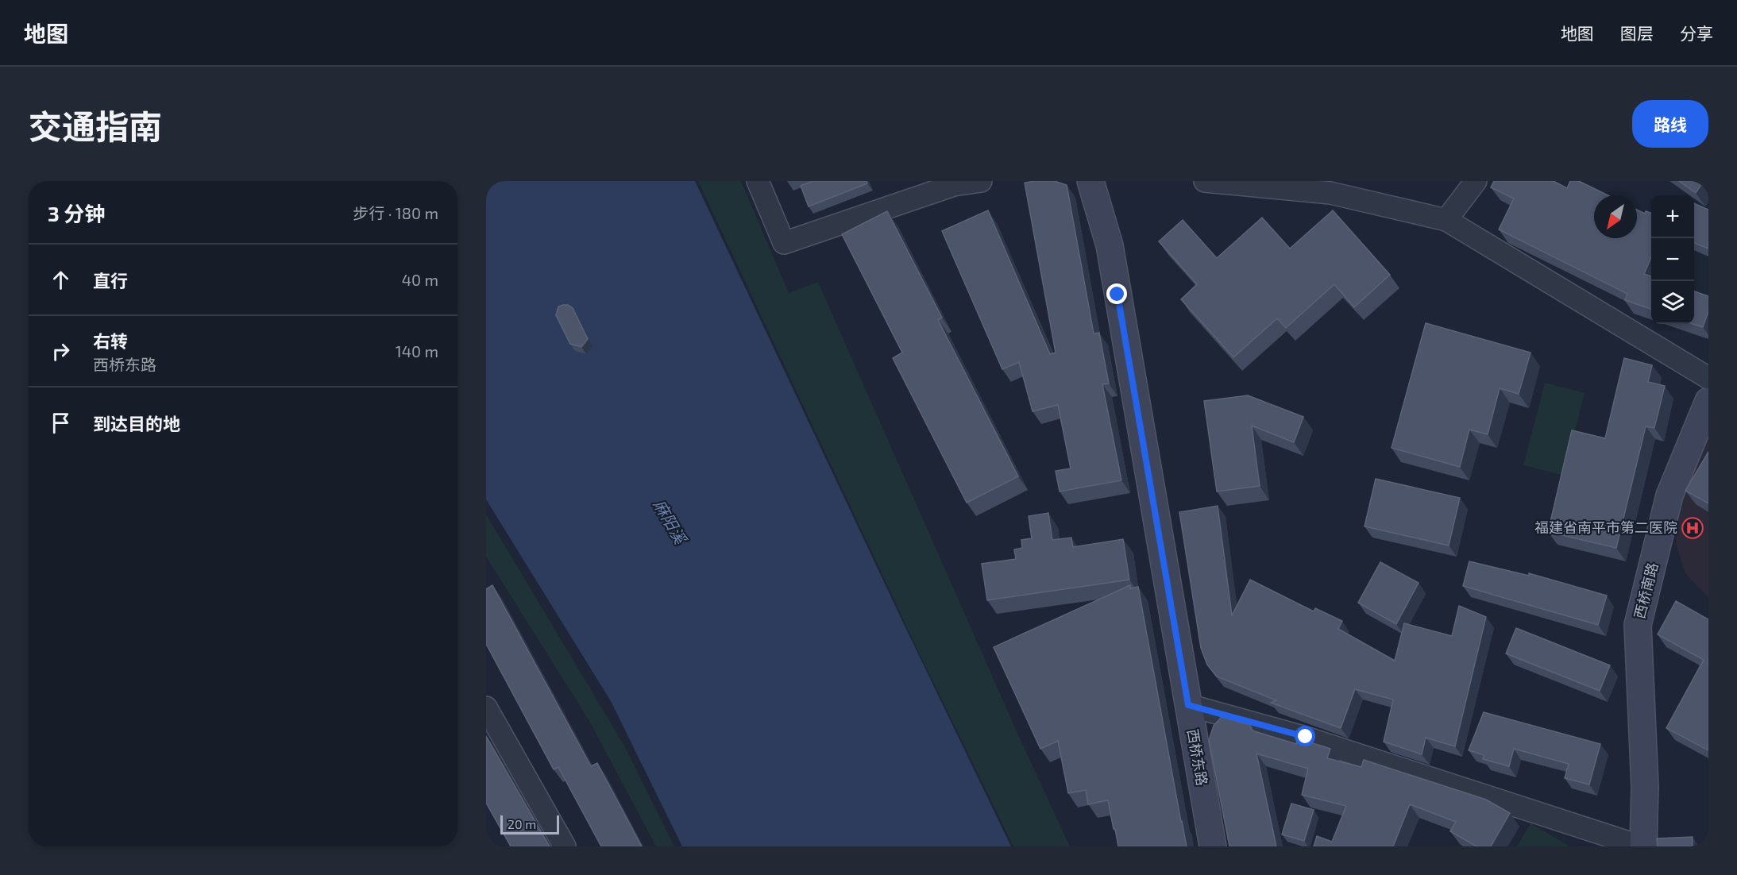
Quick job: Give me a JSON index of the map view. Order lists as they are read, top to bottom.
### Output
{
  "streets": {
    "main road": ["西桥南路", "西桥东路"]
  },
  "water": ["麻阳溪"],
  "places": {
    "hospital": ["福建省南平市第二医院"]
  },
  "scale_bar": "20 m",
  "north": "bottom left",
  "page": {
    "header": "地图",
    "nav": ["地图", "图层", "分享"],
    "title": "交通指南",
    "buttons": "路线",
    "heading": ["3 分钟", "步行 · 180 m"],
    "map_buttons": ["+", "−"],
    "list": [
      ["直行", "40 m"],
      ["右转", "西桥东路", "140 m"],
      "到达目的地"
    ],
    "scale": "20 m"
  }
}
